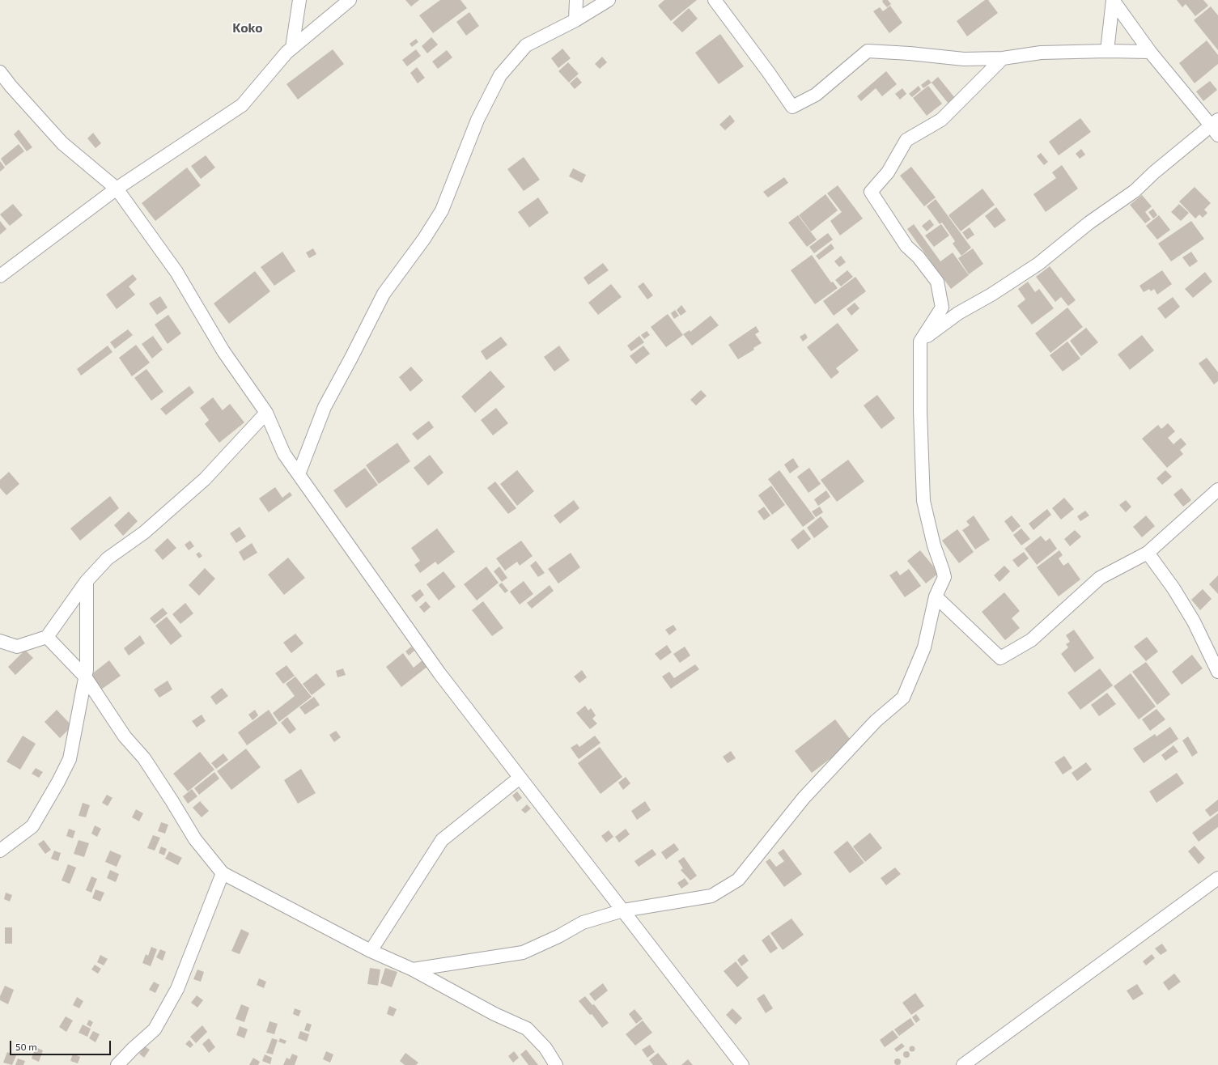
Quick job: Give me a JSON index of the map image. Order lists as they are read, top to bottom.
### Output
{
  "districts": ["Koko"],
  "scale_bar": "50 m"
}
